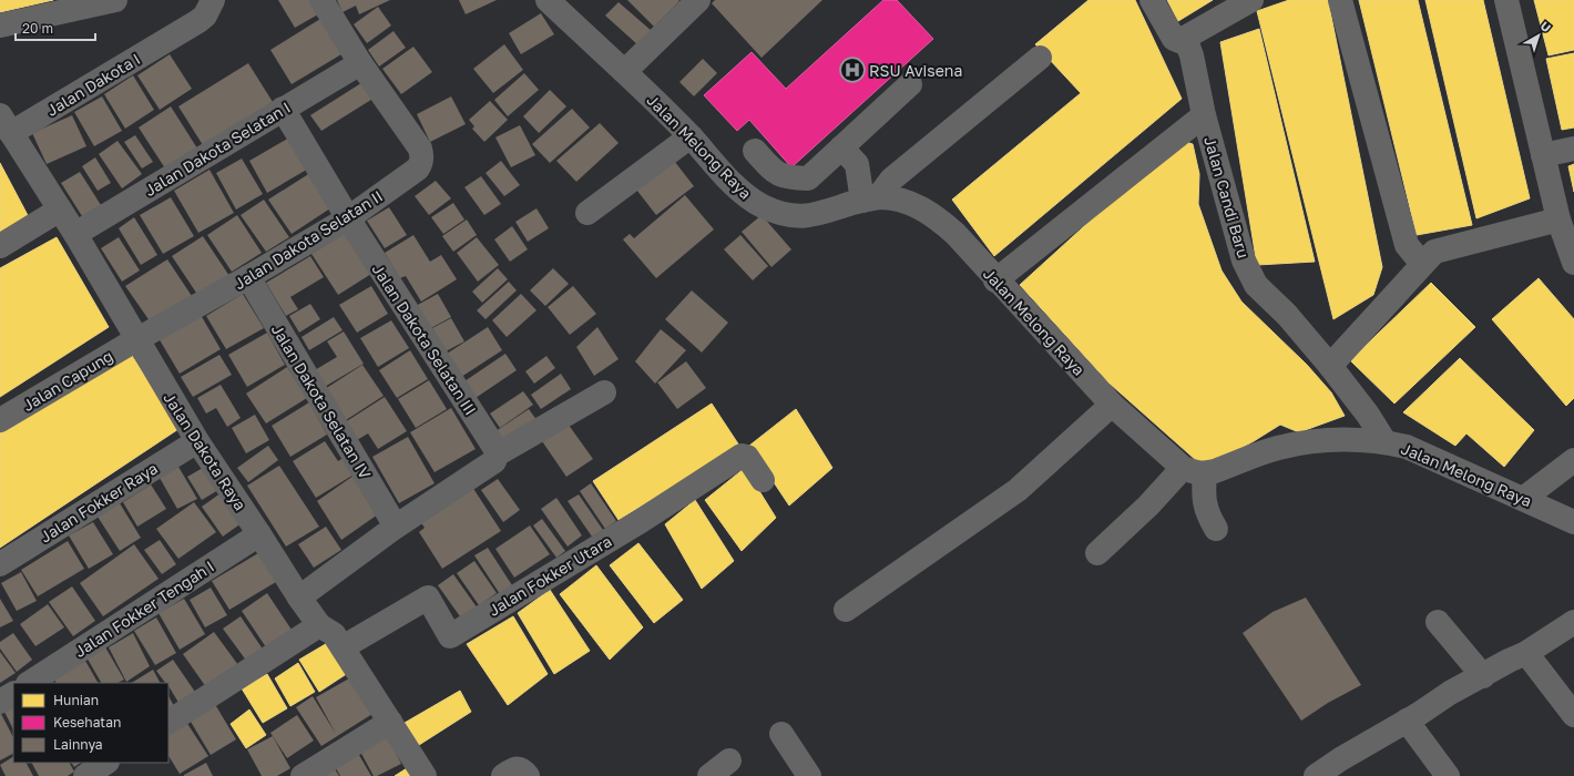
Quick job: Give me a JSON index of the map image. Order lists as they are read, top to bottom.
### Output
{
  "streets": {
    "main road": ["Jalan Melong Raya"],
    "street": [
      "Jalan Dakota I",
      "Jalan Dakota Selatan I",
      "Jalan Candi Baru",
      "Jalan Dakota Selatan II",
      "Jalan Dakota Selatan III",
      "Jalan Capung",
      "Jalan Dakota Selatan IV",
      "Jalan Dakota Raya",
      "Jalan Fokker Raya",
      "Jalan Fokker Utara",
      "Jalan Fokker Tengah I"
    ]
  },
  "crossings": [
    ["Jalan Dakota I", "Jalan Dakota Raya"],
    ["Jalan Melong Raya", "Jalan Candi Baru"],
    ["Jalan Dakota Selatan I", "Jalan Dakota Selatan II"],
    ["Jalan Dakota Selatan I", "Jalan Dakota Selatan III"],
    ["Jalan Dakota Selatan I", "Jalan Dakota Raya"],
    ["Jalan Dakota Selatan II", "Jalan Dakota Selatan III"],
    ["Jalan Dakota Selatan II", "Jalan Capung"],
    ["Jalan Dakota Selatan II", "Jalan Dakota Selatan IV"],
    ["Jalan Dakota Selatan II", "Jalan Dakota Raya"],
    ["Jalan Capung", "Jalan Dakota Raya"],
    ["Jalan Dakota Raya", "Jalan Fokker Raya"],
    ["Jalan Dakota Raya", "Jalan Fokker Utara"],
    ["Jalan Dakota Raya", "Jalan Fokker Tengah I"]
  ],
  "places": {
    "hospital": ["RSU Avisena"]
  },
  "legend": ["Hunian", "Kesehatan", "Lainnya"],
  "scale_bar": "20 m",
  "north": "top right"
}
